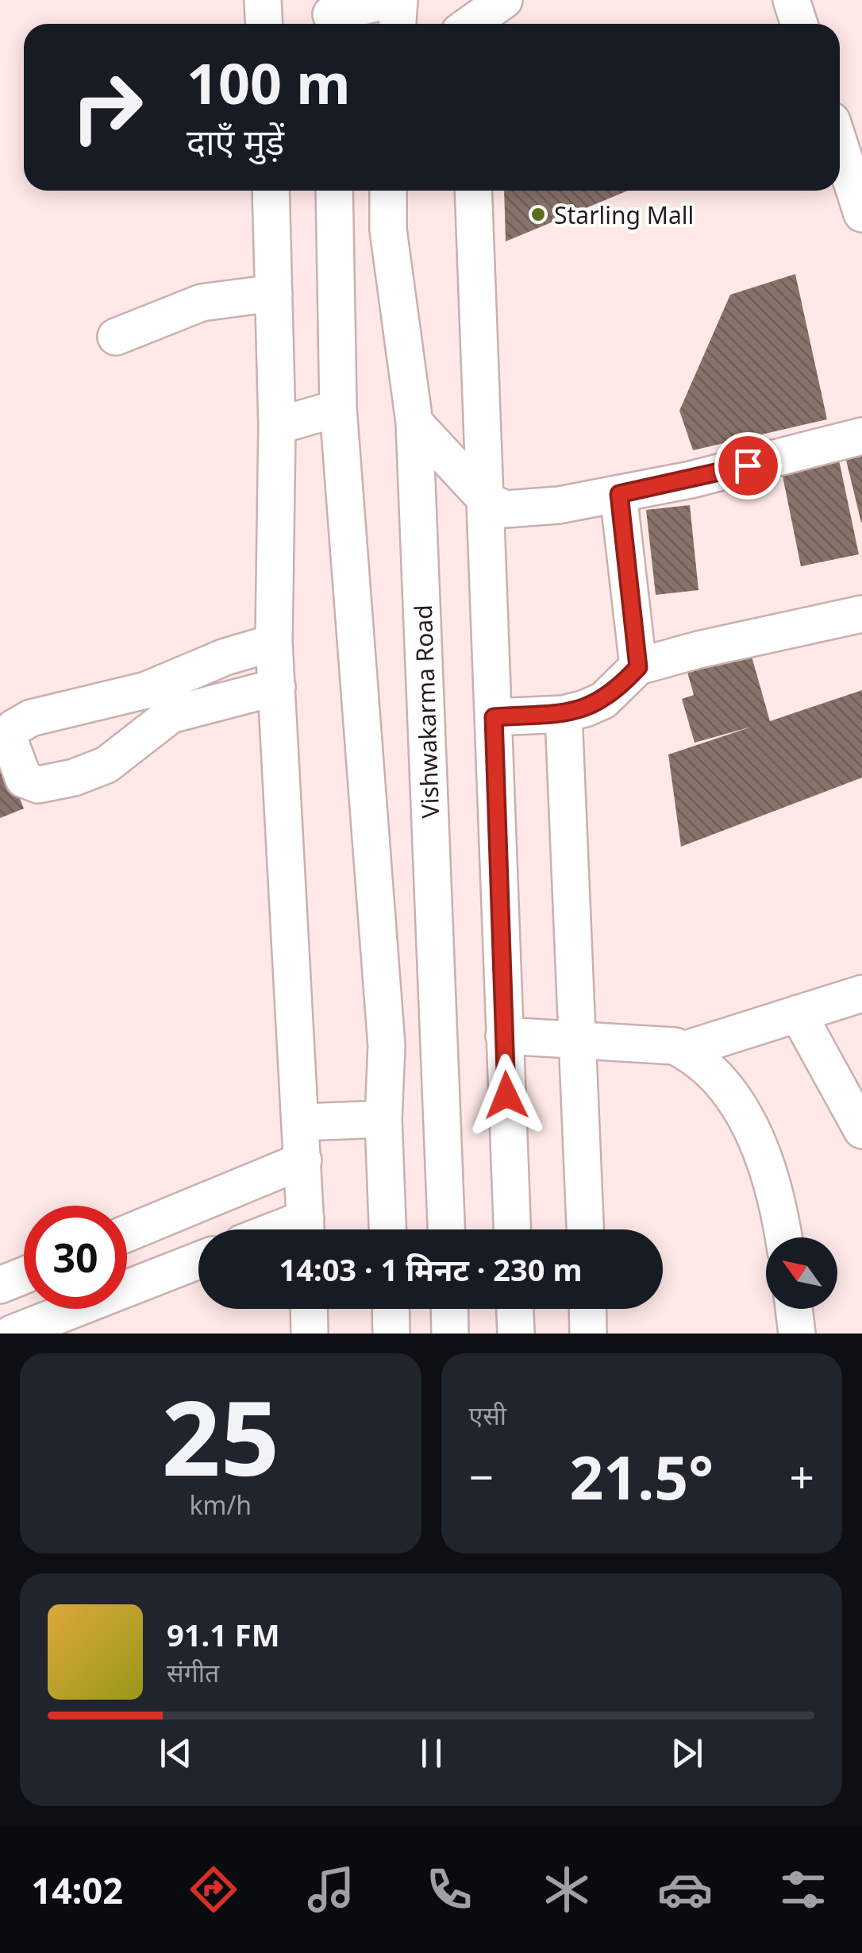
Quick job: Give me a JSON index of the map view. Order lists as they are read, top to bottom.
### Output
{
  "streets": {
    "street": ["Vishwakarma Road"]
  },
  "places": ["Starling Mall"],
  "north": "top left",
  "page": {
    "turn": ["100 m", "दाएँ मुड़ें"],
    "limit": "30",
    "trip": "14:03 · 1 मिनट · 230 m",
    "tile": [
      ["25", "km/h"],
      "एसी"
    ],
    "heat": ["−", "21.5°", "+"],
    "song": ["91.1 FM", "संगीत"],
    "tabs": "14:02"
  }
}
